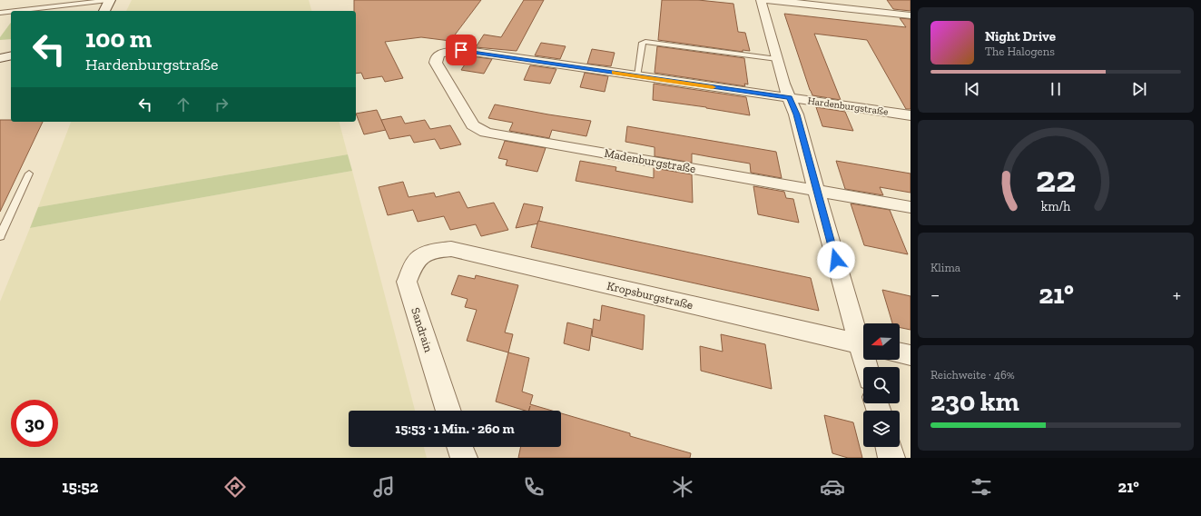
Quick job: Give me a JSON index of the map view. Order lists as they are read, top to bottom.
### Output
{
  "streets": {
    "street": [
      "Hardenburgstraße",
      "Madenburgstraße",
      "Kropsburgstraße",
      "Sandrain"
    ]
  },
  "crossings": [
    ["Hardenburgstraße", "Madenburgstraße"],
    ["Kropsburgstraße", "Sandrain"]
  ],
  "north": "left",
  "page": {
    "turn": ["100 m", "Hardenburgstraße"],
    "song": ["Night Drive", "The Halogens"],
    "tile": [
      "Klima",
      ["Reichweite · 46%", "230 km"]
    ],
    "heat": ["−", "21°", "+"],
    "limit": "30",
    "trip": "15:53 · 1 Min. · 260 m",
    "tabs": ["15:52", "21°"],
    "gauge": ["22", "km/h"]
  }
}
